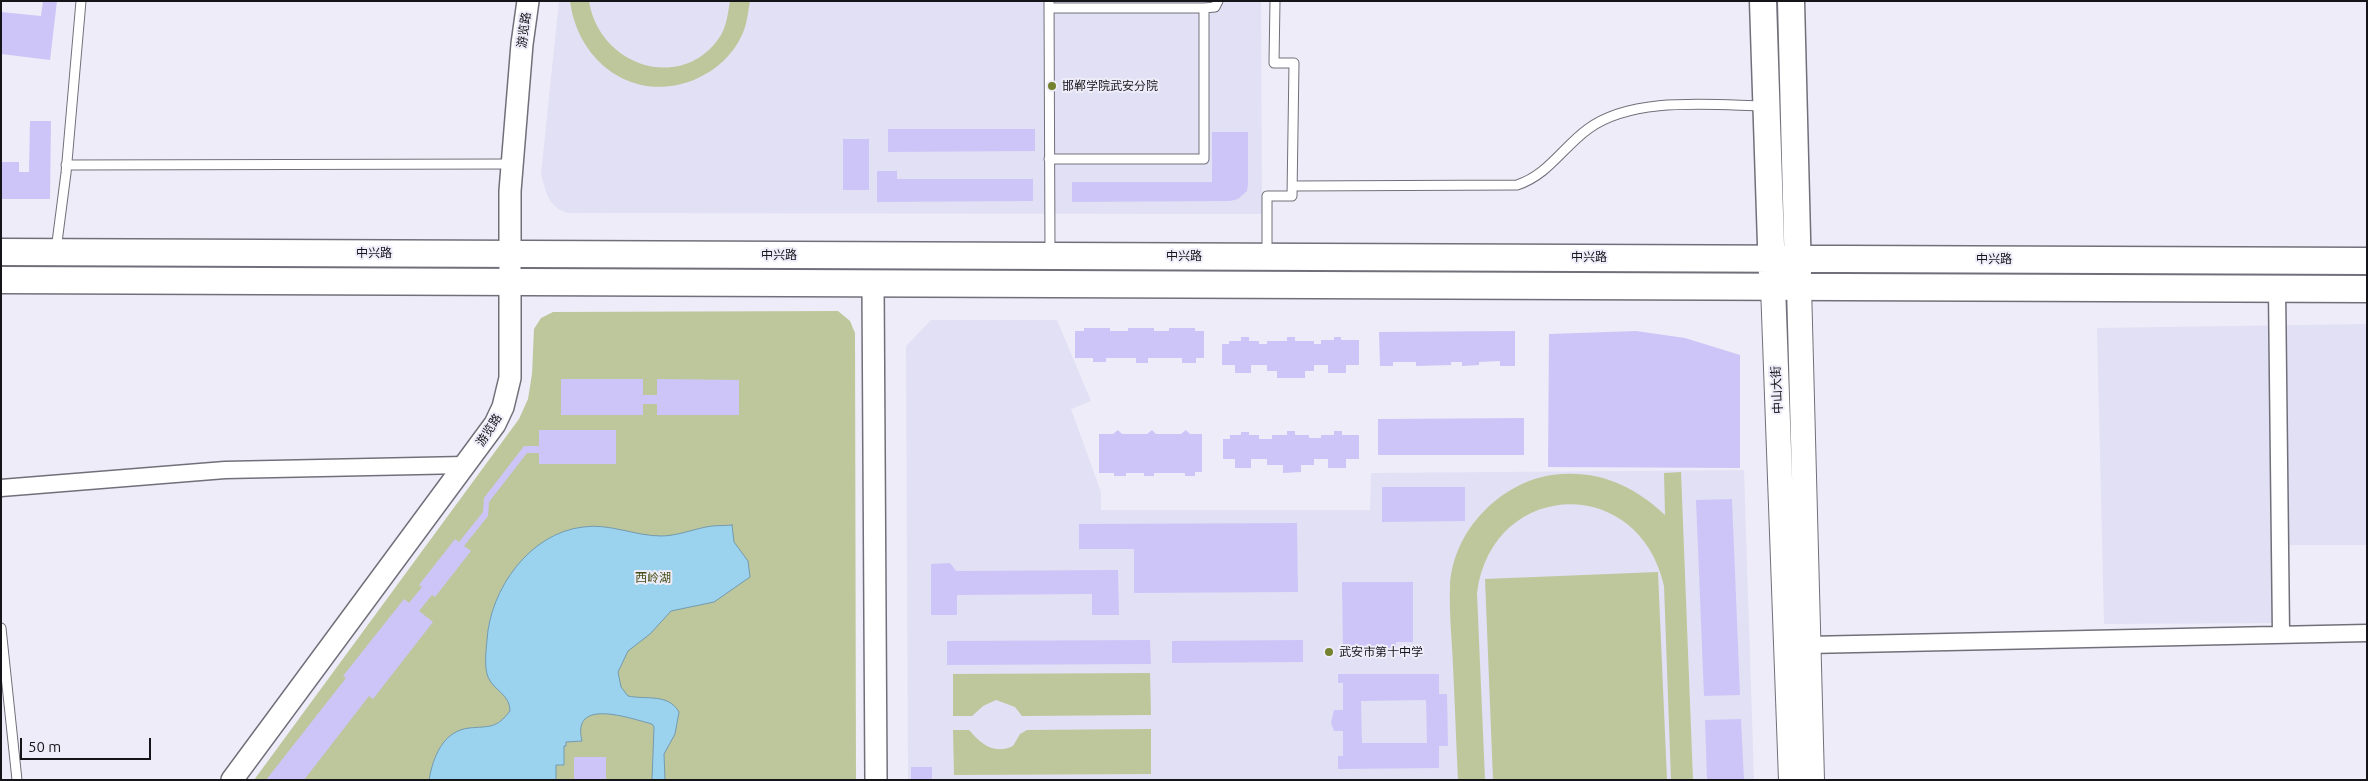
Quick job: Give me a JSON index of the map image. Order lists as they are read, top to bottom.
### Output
{
  "streets": {
    "main road": ["中兴路", "中山大街"],
    "street": ["游览路"]
  },
  "crossings": [
    ["游览路", "中兴路"],
    ["中兴路", "中山大街"]
  ],
  "parks": ["西岭湖"],
  "places": ["邯郸学院武安分院", "武安市第十中学"],
  "scale_bar": "50 m"
}
